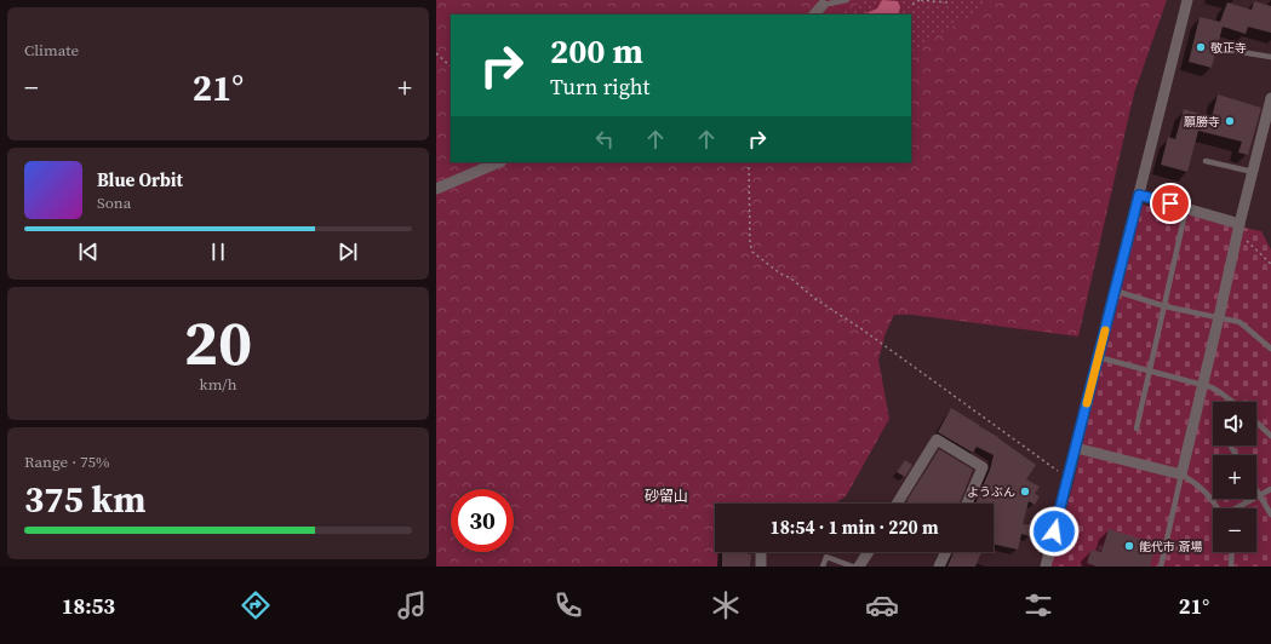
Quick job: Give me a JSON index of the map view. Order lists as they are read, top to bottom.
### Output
{
  "districts": ["砂留山"],
  "places": [
    "敬正寺",
    "願勝寺",
    "ようぶん",
    "能代市 斎場"
  ],
  "page": {
    "tile": [
      "Climate",
      ["20", "km/h"],
      ["Range · 75%", "375 km"]
    ],
    "turn": ["200 m", "Turn right"],
    "heat": ["−", "21°", "+"],
    "song": ["Blue Orbit", "Sona"],
    "map_buttons": ["+", "−"],
    "limit": "30",
    "trip": "18:54 · 1 min · 220 m",
    "tabs": ["18:53", "21°"]
  }
}
